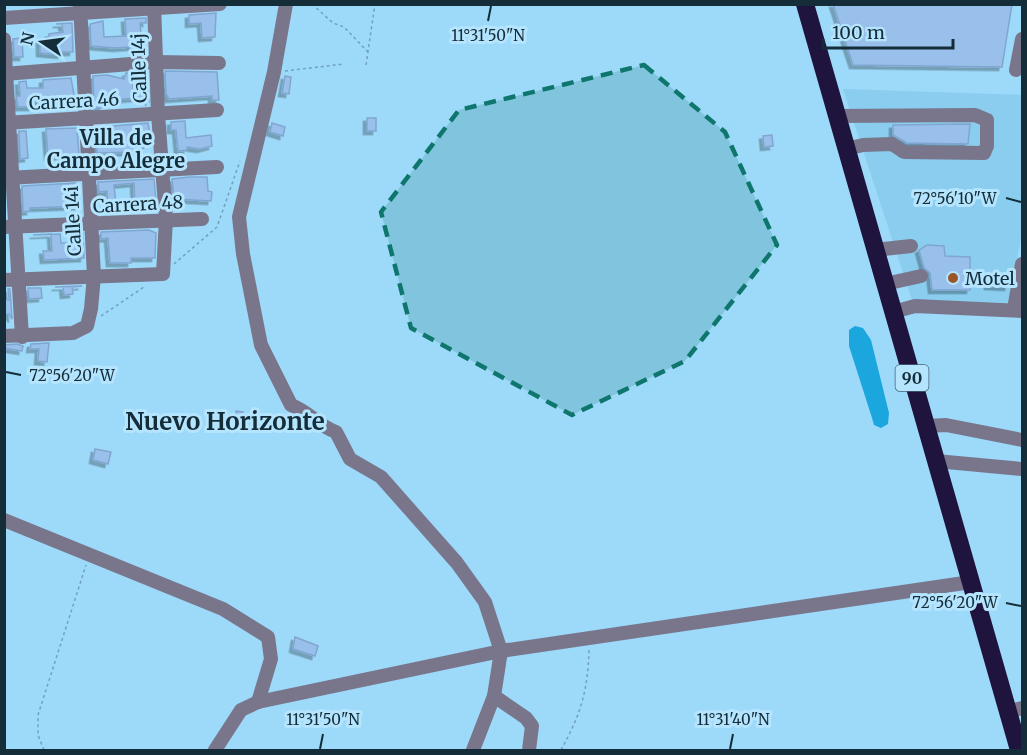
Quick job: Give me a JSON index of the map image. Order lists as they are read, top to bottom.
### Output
{
  "streets": {
    "highway": ["90"],
    "street": [
      "Calle 14j",
      "Carrera 46",
      "Carrera 48",
      "Calle 14i"
    ]
  },
  "crossings": [
    ["Calle 14j", "Carrera 46"],
    ["Calle 14j", "Carrera 48"],
    ["Carrera 46", "Calle 14i"],
    ["Carrera 48", "Calle 14i"]
  ],
  "districts": ["Villa de Campo Alegre", "Nuevo Horizonte"],
  "places": ["Motel"],
  "scale_bar": "100 m",
  "north": "left",
  "coordinates": [
    "11°31'50\"N",
    "72°56'10\"W",
    "72°56'20\"W",
    "11°31'40\"N"
  ]
}
